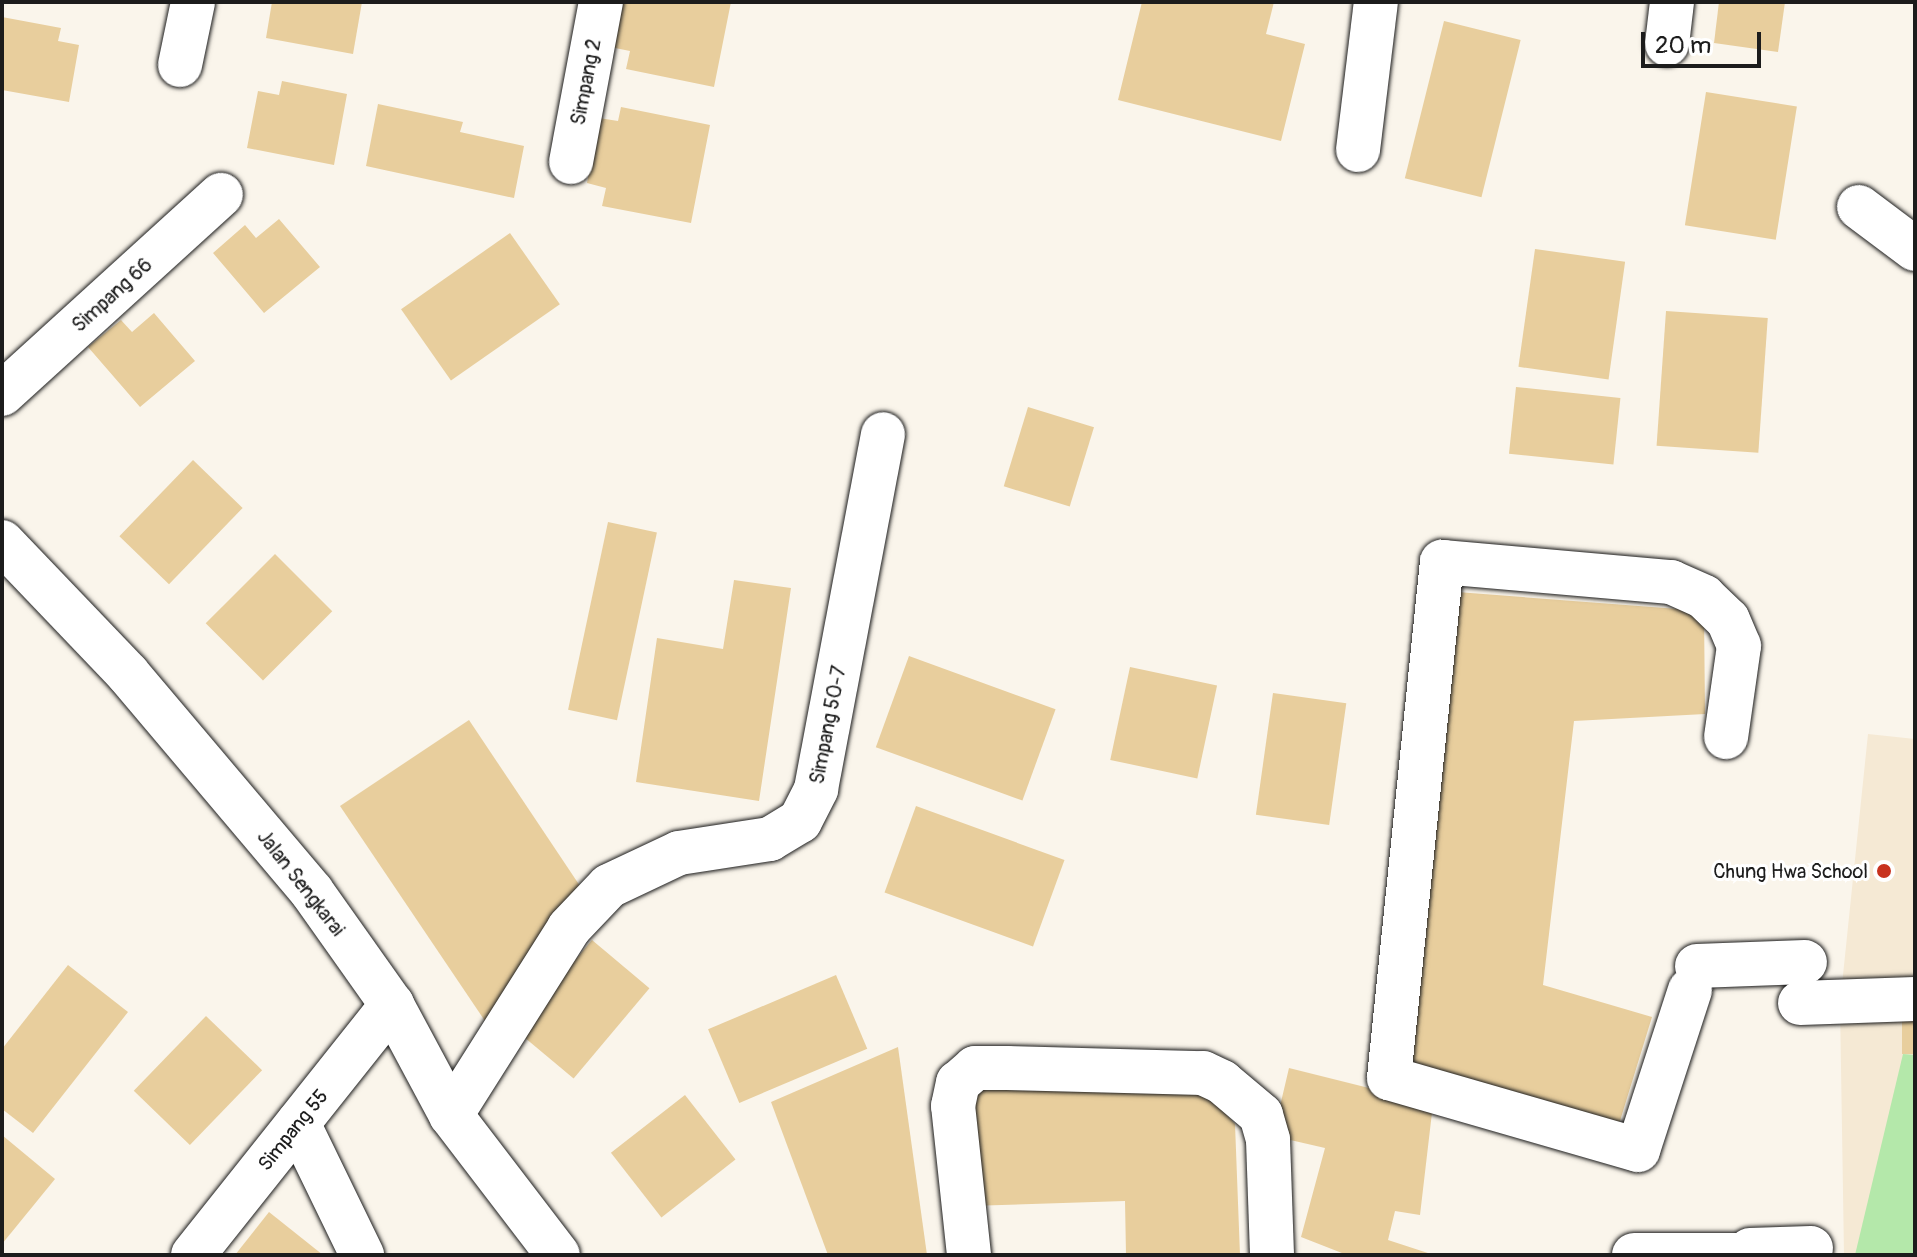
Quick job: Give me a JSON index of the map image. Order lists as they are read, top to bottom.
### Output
{
  "streets": {
    "street": [
      "Simpang 2",
      "Simpang 66",
      "Simpang 50-7",
      "Jalan Sengkarai",
      "Simpang 55"
    ]
  },
  "crossings": [
    ["Simpang 50-7", "Jalan Sengkarai"],
    ["Jalan Sengkarai", "Simpang 55"]
  ],
  "places": ["Chung Hwa School"],
  "scale_bar": "20 m"
}
